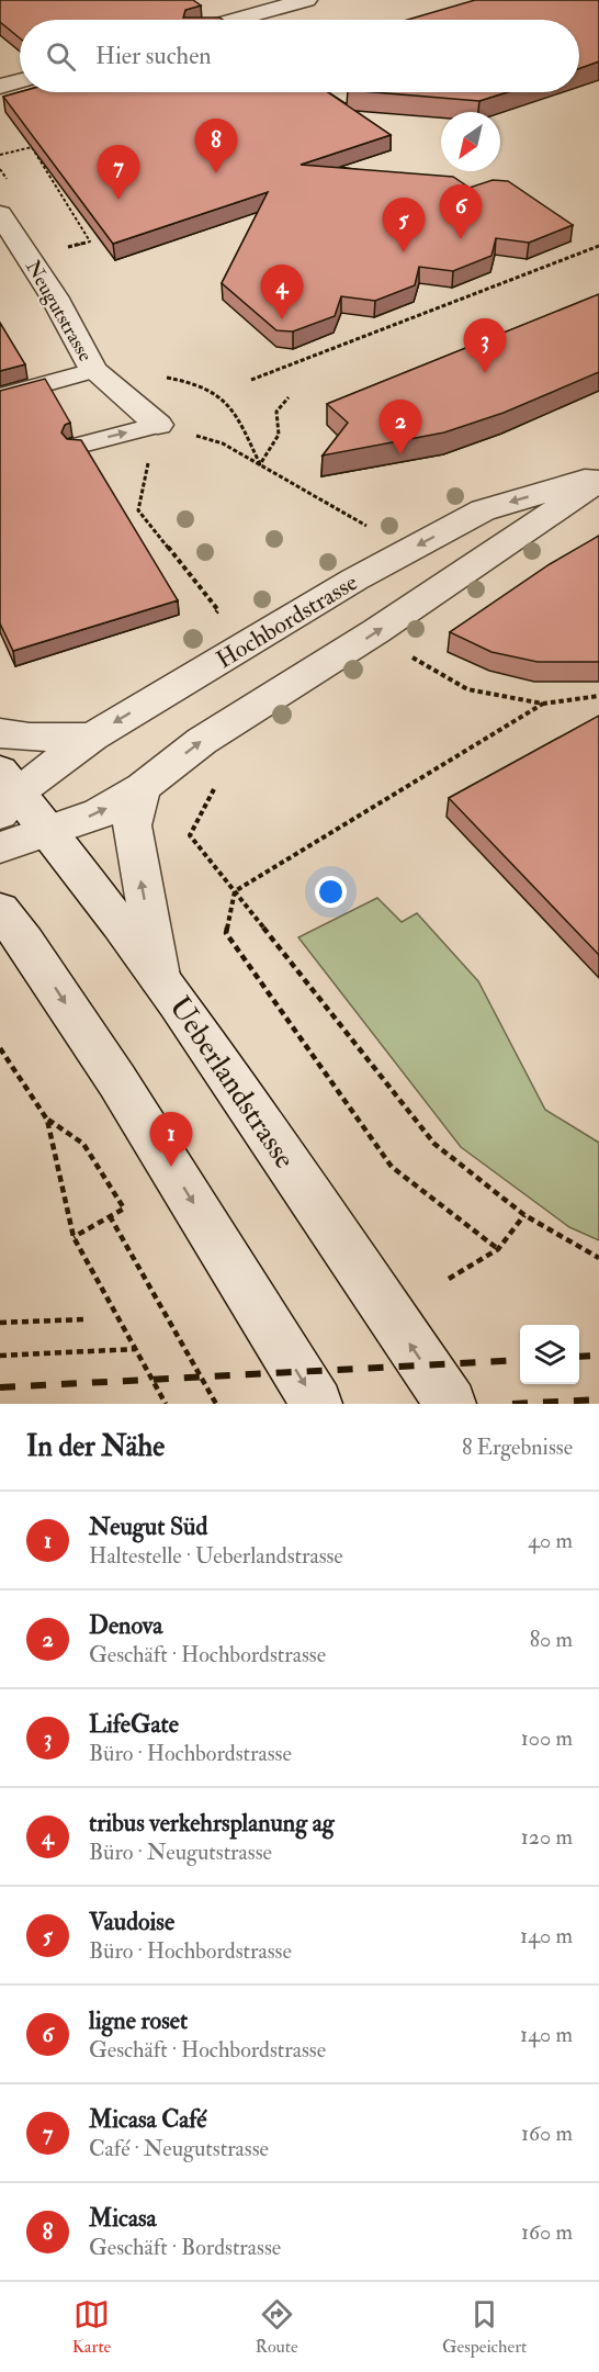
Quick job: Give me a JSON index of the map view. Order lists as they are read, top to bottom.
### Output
{
  "streets": {
    "street": ["Neugutstrasse", "Hochbordstrasse", "Ueberlandstrasse"]
  },
  "crossings": [
    ["Hochbordstrasse", "Ueberlandstrasse"]
  ],
  "north": "bottom left",
  "page": {
    "search": "Hier suchen",
    "pins": [
      "8",
      "7",
      "6",
      "5",
      "4",
      "3",
      "2",
      "1"
    ],
    "heading": ["In der Nähe", "8 Ergebnisse"],
    "list": [
      {
        "mark": "1",
        "name": "Neugut Süd",
        "note": "Haltestelle · Ueberlandstrasse",
        "value": "40 m"
      },
      {
        "mark": "2",
        "name": "Denova",
        "note": "Geschäft · Hochbordstrasse",
        "value": "80 m"
      },
      {
        "mark": "3",
        "name": "LifeGate",
        "note": "Büro · Hochbordstrasse",
        "value": "100 m"
      },
      {
        "mark": "4",
        "name": "tribus verkehrsplanung ag",
        "note": "Büro · Neugutstrasse",
        "value": "120 m"
      },
      {
        "mark": "5",
        "name": "Vaudoise",
        "note": "Büro · Hochbordstrasse",
        "value": "140 m"
      },
      {
        "mark": "6",
        "name": "ligne roset",
        "note": "Geschäft · Hochbordstrasse",
        "value": "140 m"
      },
      {
        "mark": "7",
        "name": "Micasa Café",
        "note": "Café · Neugutstrasse",
        "value": "160 m"
      },
      {
        "mark": "8",
        "name": "Micasa",
        "note": "Geschäft · Bordstrasse",
        "value": "160 m"
      }
    ],
    "nav": ["Karte", "Route", "Gespeichert"]
  }
}
